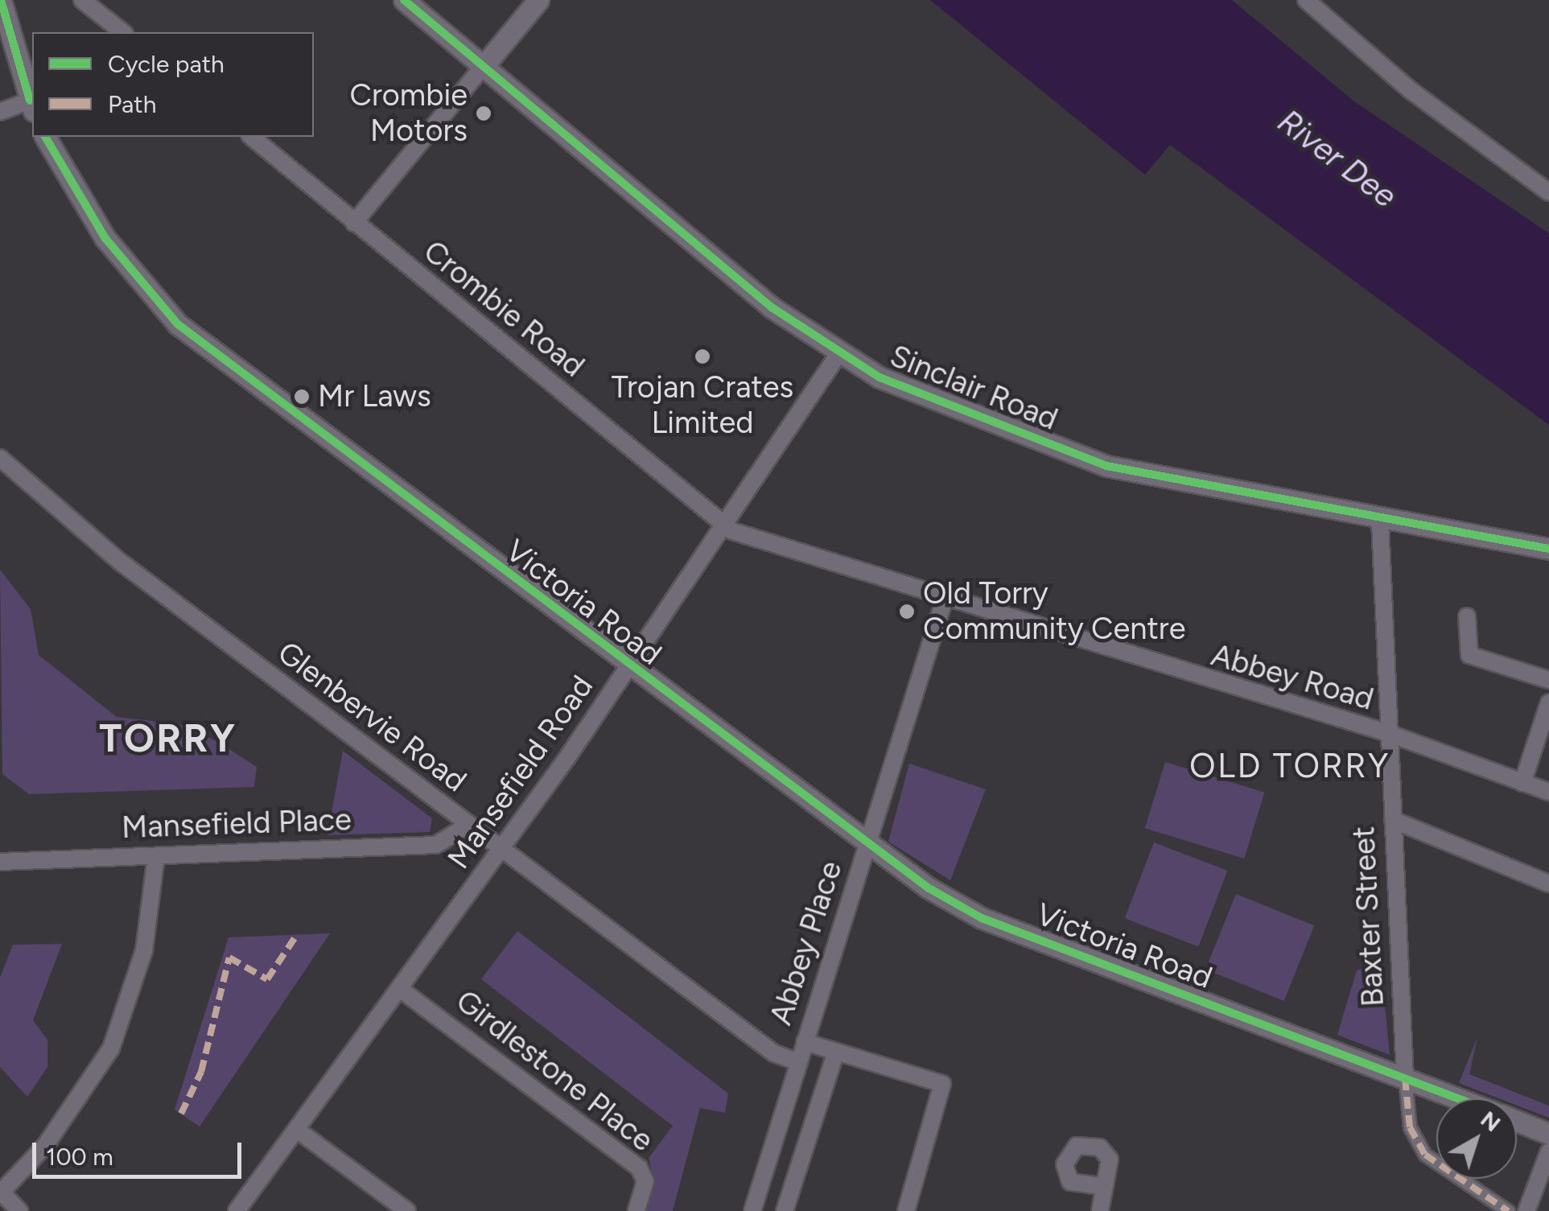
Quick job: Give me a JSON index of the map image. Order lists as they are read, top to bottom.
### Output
{
  "streets": {
    "street": [
      "Crombie Road",
      "Sinclair Road",
      "Victoria Road",
      "Abbey Road",
      "Glenbervie Road",
      "Mansefield Road",
      "Mansefield Place",
      "Baxter Street",
      "Abbey Place",
      "Girdlestone Place"
    ]
  },
  "crossings": [
    ["Crombie Road", "Abbey Road"],
    ["Crombie Road", "Mansefield Road"],
    ["Sinclair Road", "Mansefield Road"],
    ["Sinclair Road", "Baxter Street"],
    ["Victoria Road", "Mansefield Road"],
    ["Victoria Road", "Baxter Street"],
    ["Victoria Road", "Abbey Place"],
    ["Abbey Road", "Mansefield Road"],
    ["Abbey Road", "Baxter Street"],
    ["Abbey Road", "Abbey Place"],
    ["Glenbervie Road", "Mansefield Road"],
    ["Glenbervie Road", "Mansefield Place"],
    ["Glenbervie Road", "Abbey Place"],
    ["Mansefield Road", "Girdlestone Place"]
  ],
  "districts": ["TORRY", "OLD TORRY"],
  "water": ["River Dee"],
  "places": [
    "Crombie Motors",
    "Trojan Crates Limited",
    "Mr Laws",
    "Old Torry Community Centre"
  ],
  "legend": ["Cycle path", "Path"],
  "scale_bar": "100 m",
  "north": "top right"
}
